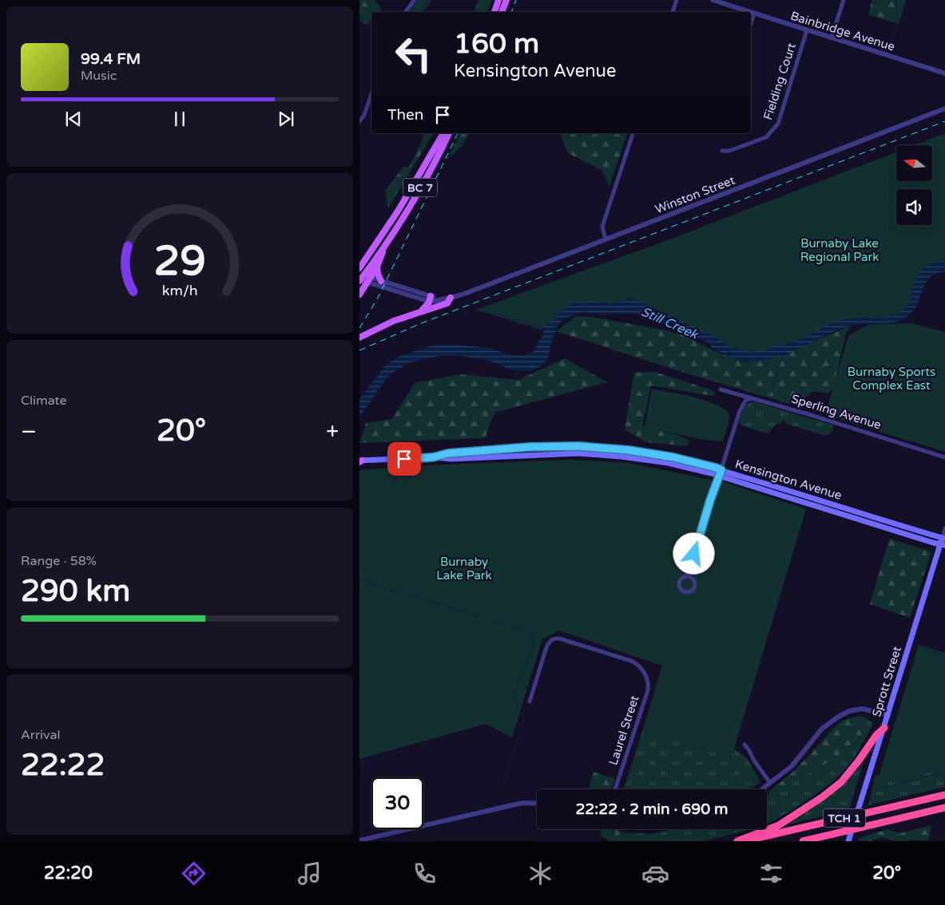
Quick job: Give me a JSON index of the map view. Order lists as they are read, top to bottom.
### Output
{
  "streets": {
    "highway": ["TCH 1"],
    "main road": ["BC 7", "Kensington Avenue", "Sprott Street"],
    "street": [
      "Bainbridge Avenue",
      "Fielding Court",
      "Winston Street",
      "Sperling Avenue",
      "Laurel Street"
    ]
  },
  "crossings": [
    ["Bainbridge Avenue", "Fielding Court"],
    ["Kensington Avenue", "Sprott Street"]
  ],
  "water": ["Still Creek"],
  "parks": ["Burnaby Lake Regional Park", "Burnaby Sports Complex East", "Burnaby Lake Park"],
  "north": "left",
  "page": {
    "turn": ["160 m", "Kensington Avenue"],
    "song": ["99.4 FM", "Music"],
    "then": "Then",
    "tile": [
      "Climate",
      ["Range · 58%", "290 km"],
      ["Arrival", "22:22"]
    ],
    "heat": ["−", "20°", "+"],
    "limit": "30",
    "trip": "22:22 · 2 min · 690 m",
    "tabs": ["22:20", "20°"],
    "gauge": ["29", "km/h"]
  }
}
